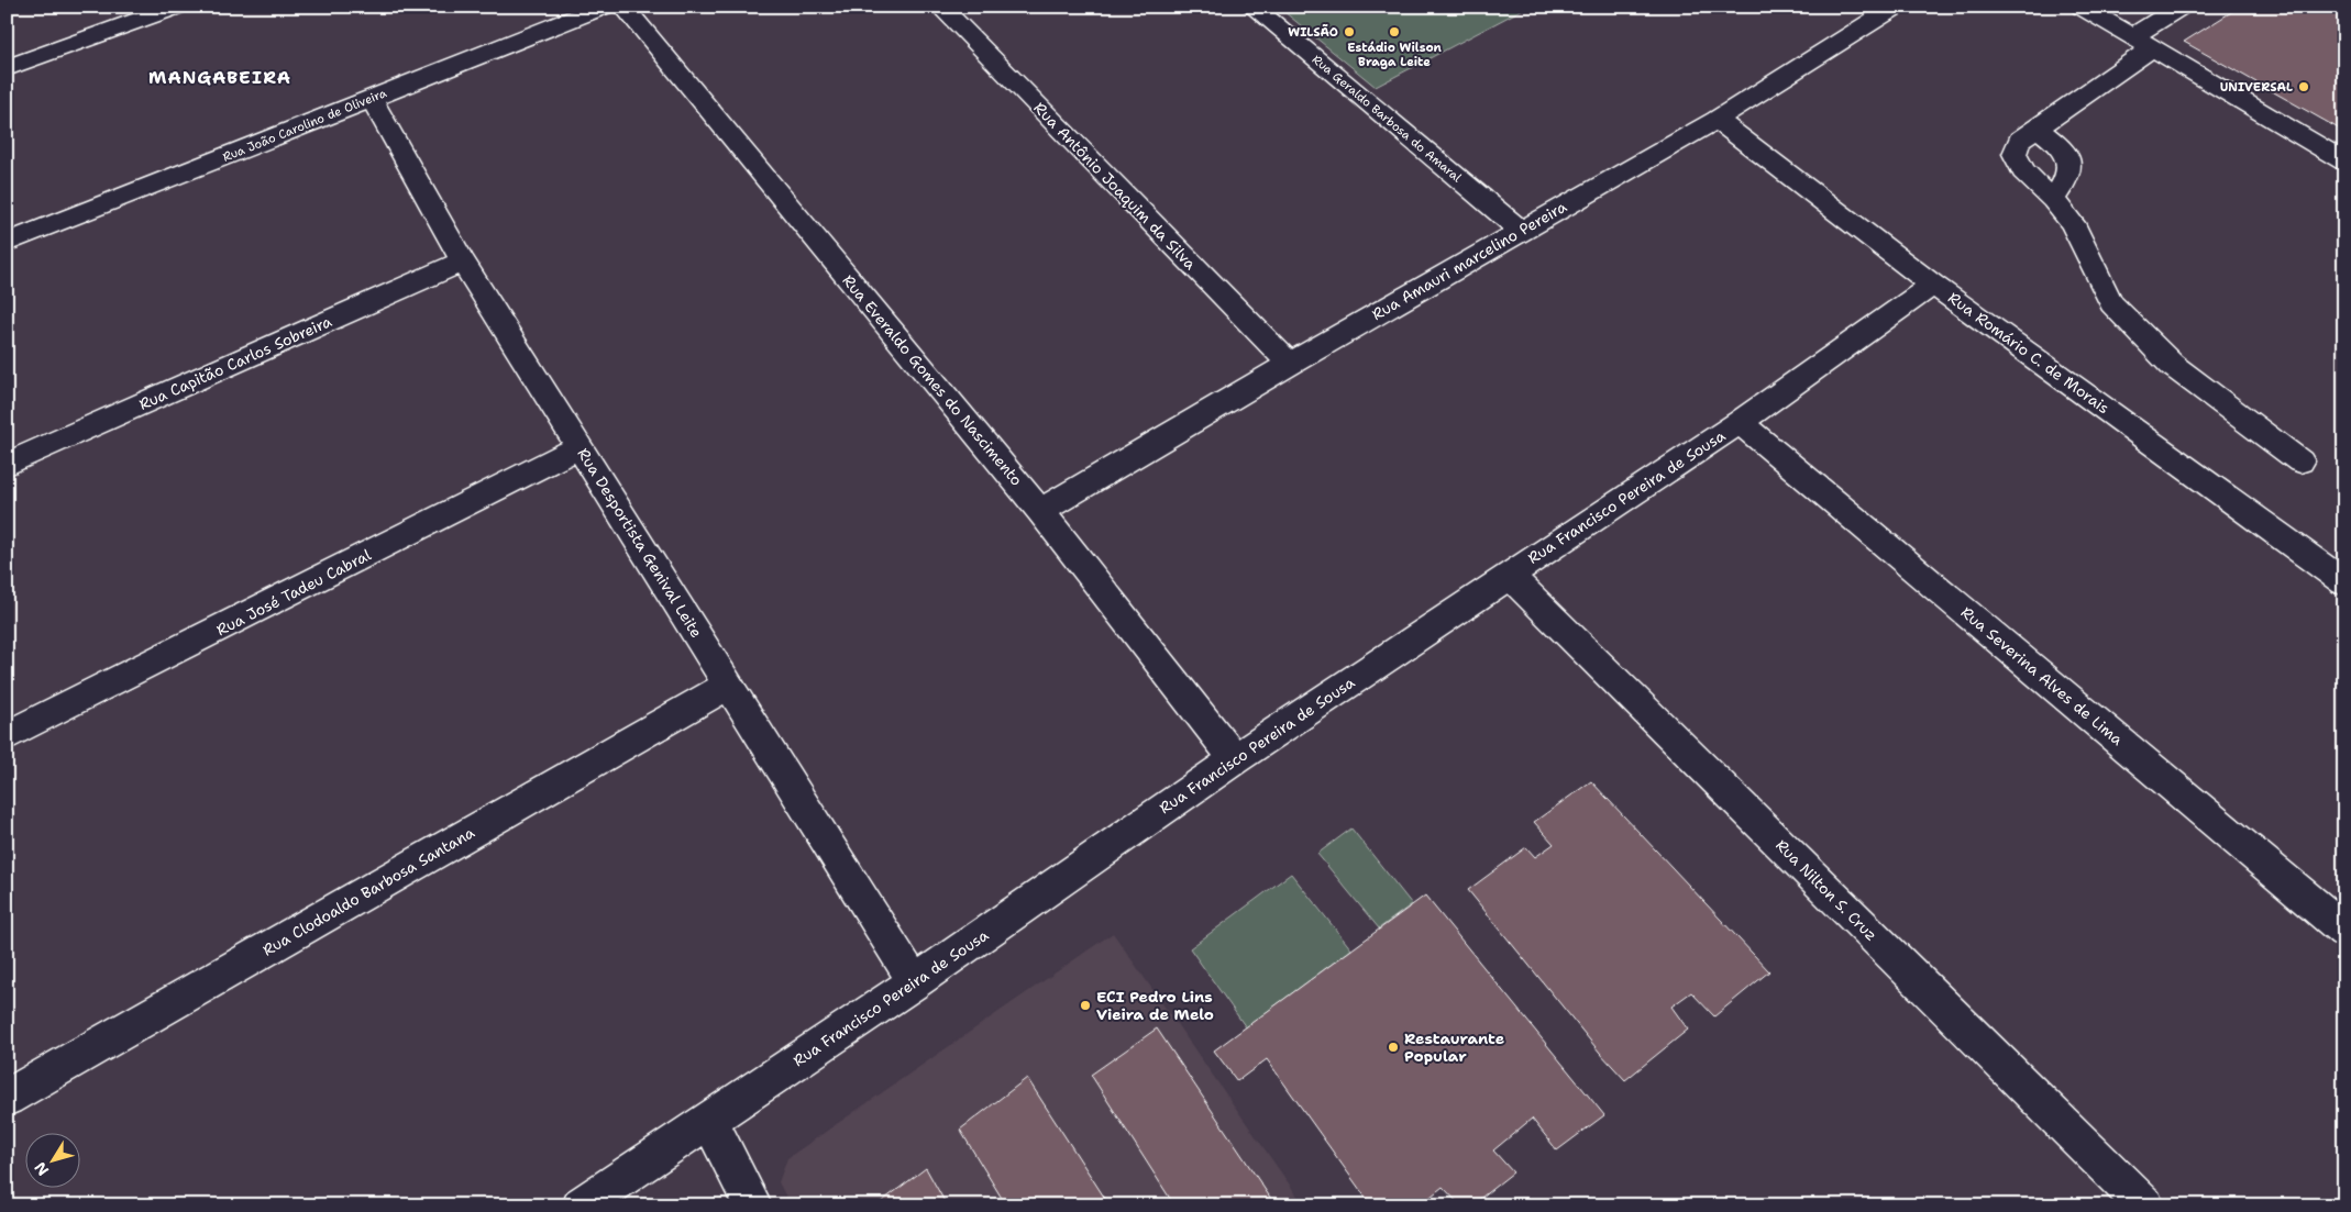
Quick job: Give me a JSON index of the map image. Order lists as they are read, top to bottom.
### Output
{
  "streets": {
    "street": [
      "Rua Geraldo Barbosa do Amaral",
      "Rua João Carolino de Oliveira",
      "Rua Antônio Joaquim da Silva",
      "Rua Amauri marcelino Pereira",
      "Rua Romário C. de Morais",
      "Rua Capitão Carlos Sobreira",
      "Rua Everaldo Gomes do Nascimento",
      "Rua Francisco Pereira de Sousa",
      "Rua Desportista Genival Leite",
      "Rua José Tadeu Cabral",
      "Rua Severina Alves de Lima",
      "Rua Nilton S. Cruz",
      "Rua Clodoaldo Barbosa Santana"
    ]
  },
  "crossings": [
    ["Rua Geraldo Barbosa do Amaral", "Rua Amauri marcelino Pereira"],
    ["Rua João Carolino de Oliveira", "Rua Desportista Genival Leite"],
    ["Rua Antônio Joaquim da Silva", "Rua Amauri marcelino Pereira"],
    ["Rua Amauri marcelino Pereira", "Rua Romário C. de Morais"],
    ["Rua Amauri marcelino Pereira", "Rua Everaldo Gomes do Nascimento"],
    ["Rua Romário C. de Morais", "Rua Francisco Pereira de Sousa"],
    ["Rua Capitão Carlos Sobreira", "Rua Desportista Genival Leite"],
    ["Rua Everaldo Gomes do Nascimento", "Rua Francisco Pereira de Sousa"],
    ["Rua Francisco Pereira de Sousa", "Rua Desportista Genival Leite"],
    ["Rua Francisco Pereira de Sousa", "Rua Severina Alves de Lima"],
    ["Rua Francisco Pereira de Sousa", "Rua Nilton S. Cruz"],
    ["Rua Desportista Genival Leite", "Rua José Tadeu Cabral"],
    ["Rua Desportista Genival Leite", "Rua Clodoaldo Barbosa Santana"]
  ],
  "districts": ["MANGABEIRA"],
  "places": [
    "WILSÃO",
    "Estádio Wilson Braga Leite",
    "UNIVERSAL",
    "ECI Pedro Lins Vieira de Melo",
    "Restaurante Popular"
  ],
  "north": "bottom left"
}
